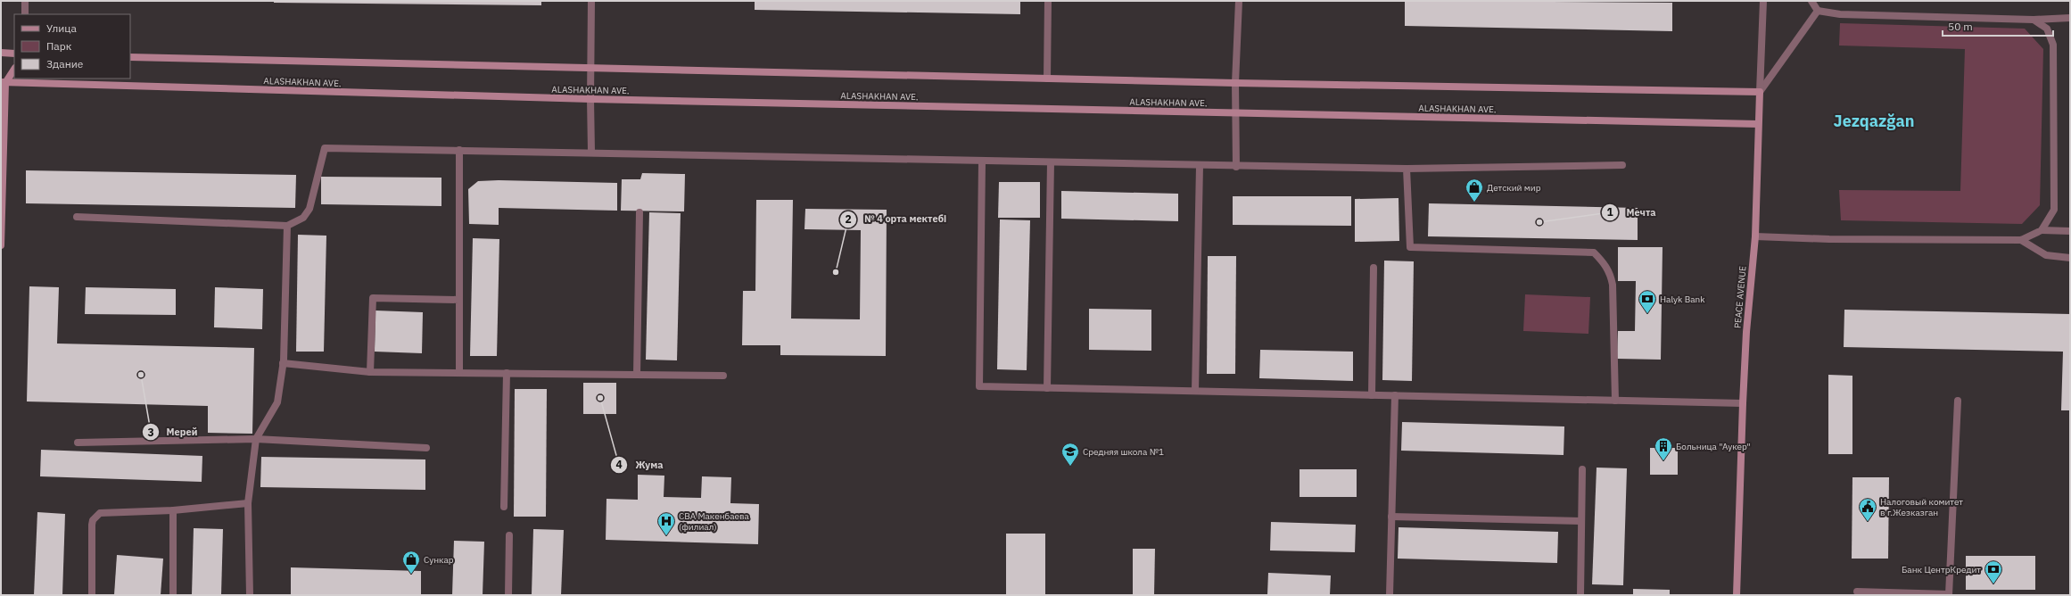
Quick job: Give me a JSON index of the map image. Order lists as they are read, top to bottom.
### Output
{
  "streets": {
    "main road": ["ALASHAKHAN AVE.", "PEACE AVENUE"]
  },
  "crossings": [
    ["ALASHAKHAN AVE.", "PEACE AVENUE"]
  ],
  "districts": ["Jezqazğan"],
  "places": {
    "shop": ["Детский мир", "Сункар"],
    "other": [
      "Мечта",
      "№ 4 орта мектебі",
      "Мерей",
      "Жума"
    ],
    "bank": ["Halyk Bank", "Банк ЦентрКредит"],
    "building": ["Больница \"Аукер\""],
    "school or university": ["Средняя школа №1"],
    "public building": ["Налоговый комитет в г.Жезказган"],
    "hospital": ["СВА Макенбаева (филиал)"]
  },
  "legend": ["Улица", "Парк", "Здание"],
  "scale_bar": "50 m"
}
